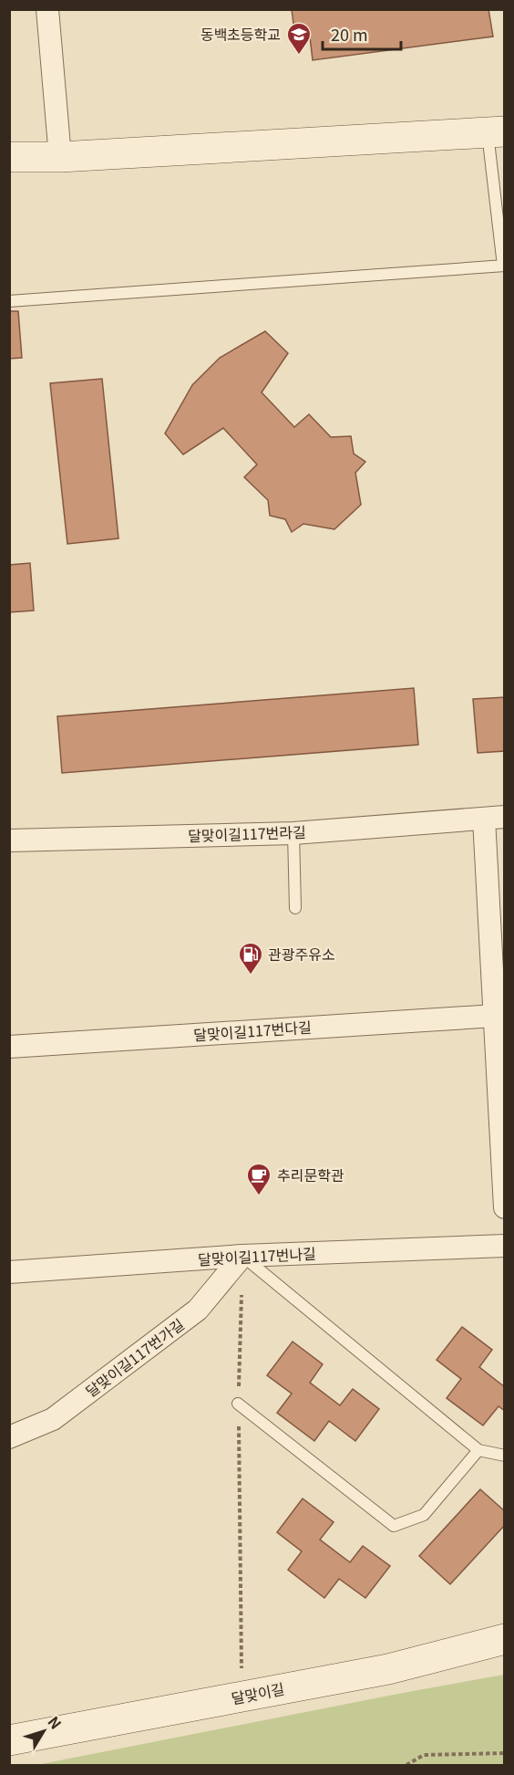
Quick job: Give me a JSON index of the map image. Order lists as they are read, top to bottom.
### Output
{
  "streets": {
    "street": [
      "달맞이길117번라길",
      "달맞이길117번다길",
      "달맞이길117번나길",
      "달맞이길117번가길",
      "달맞이길"
    ]
  },
  "crossings": [
    ["달맞이길117번라길", "달맞이길117번다길"],
    ["달맞이길117번나길", "달맞이길117번가길"]
  ],
  "places": {
    "school or university": ["동백초등학교"],
    "fuel station": ["관광주유소"],
    "cafe": ["추리문학관"]
  },
  "scale_bar": "20 m",
  "north": "top right"
}
